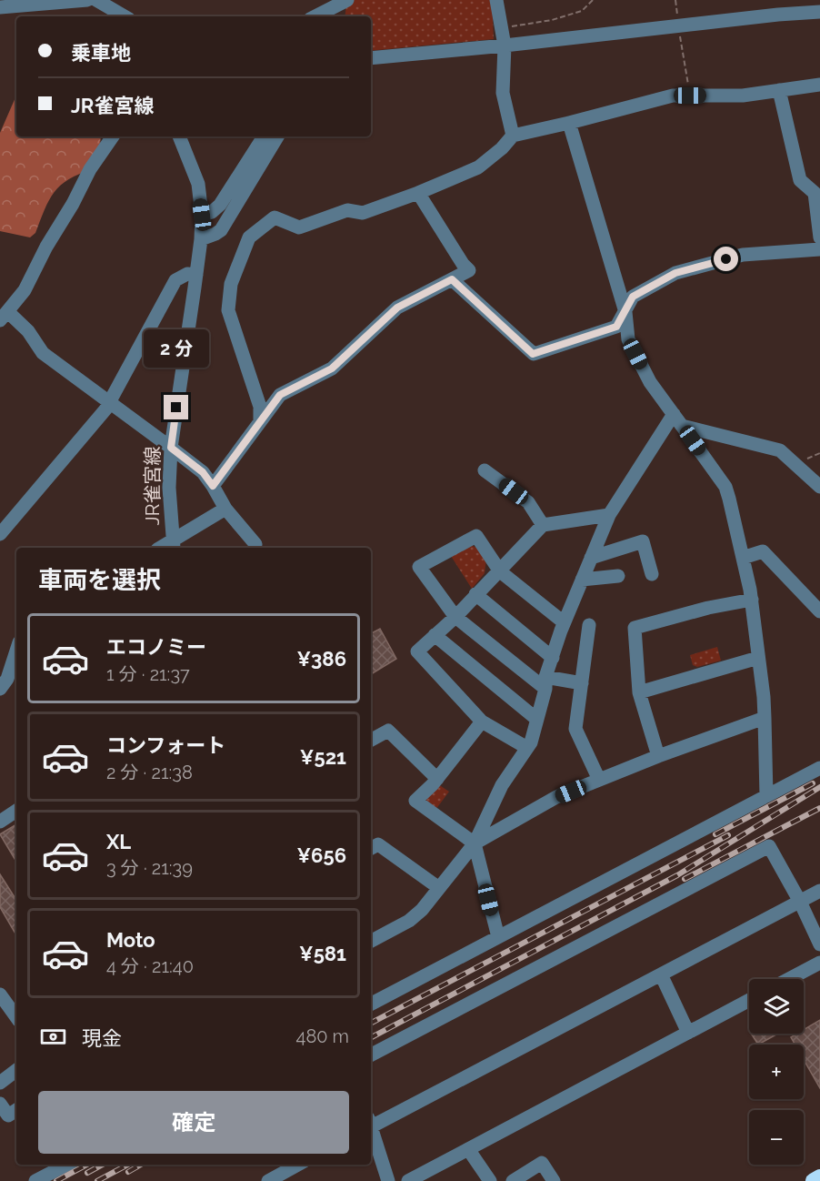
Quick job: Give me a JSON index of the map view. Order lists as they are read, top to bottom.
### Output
{
  "streets": {
    "street": ["JR雀宮線"]
  },
  "page": {
    "banner": ["乗車地", "JR雀宮線"],
    "bubble": "2 分",
    "heading": "車両を選択",
    "list": [
      {
        "name": "エコノミー",
        "note": "1 分 · 21:37",
        "value": "¥386"
      },
      {
        "name": "コンフォート",
        "note": "2 分 · 21:38",
        "value": "¥521"
      },
      {
        "name": "XL",
        "note": "3 分 · 21:39",
        "value": "¥656"
      },
      {
        "name": "Moto",
        "note": "4 分 · 21:40",
        "value": "¥581"
      }
    ],
    "map_buttons": ["+", "−"],
    "pay": ["現金", "480 m"],
    "buttons": "確定"
  }
}
